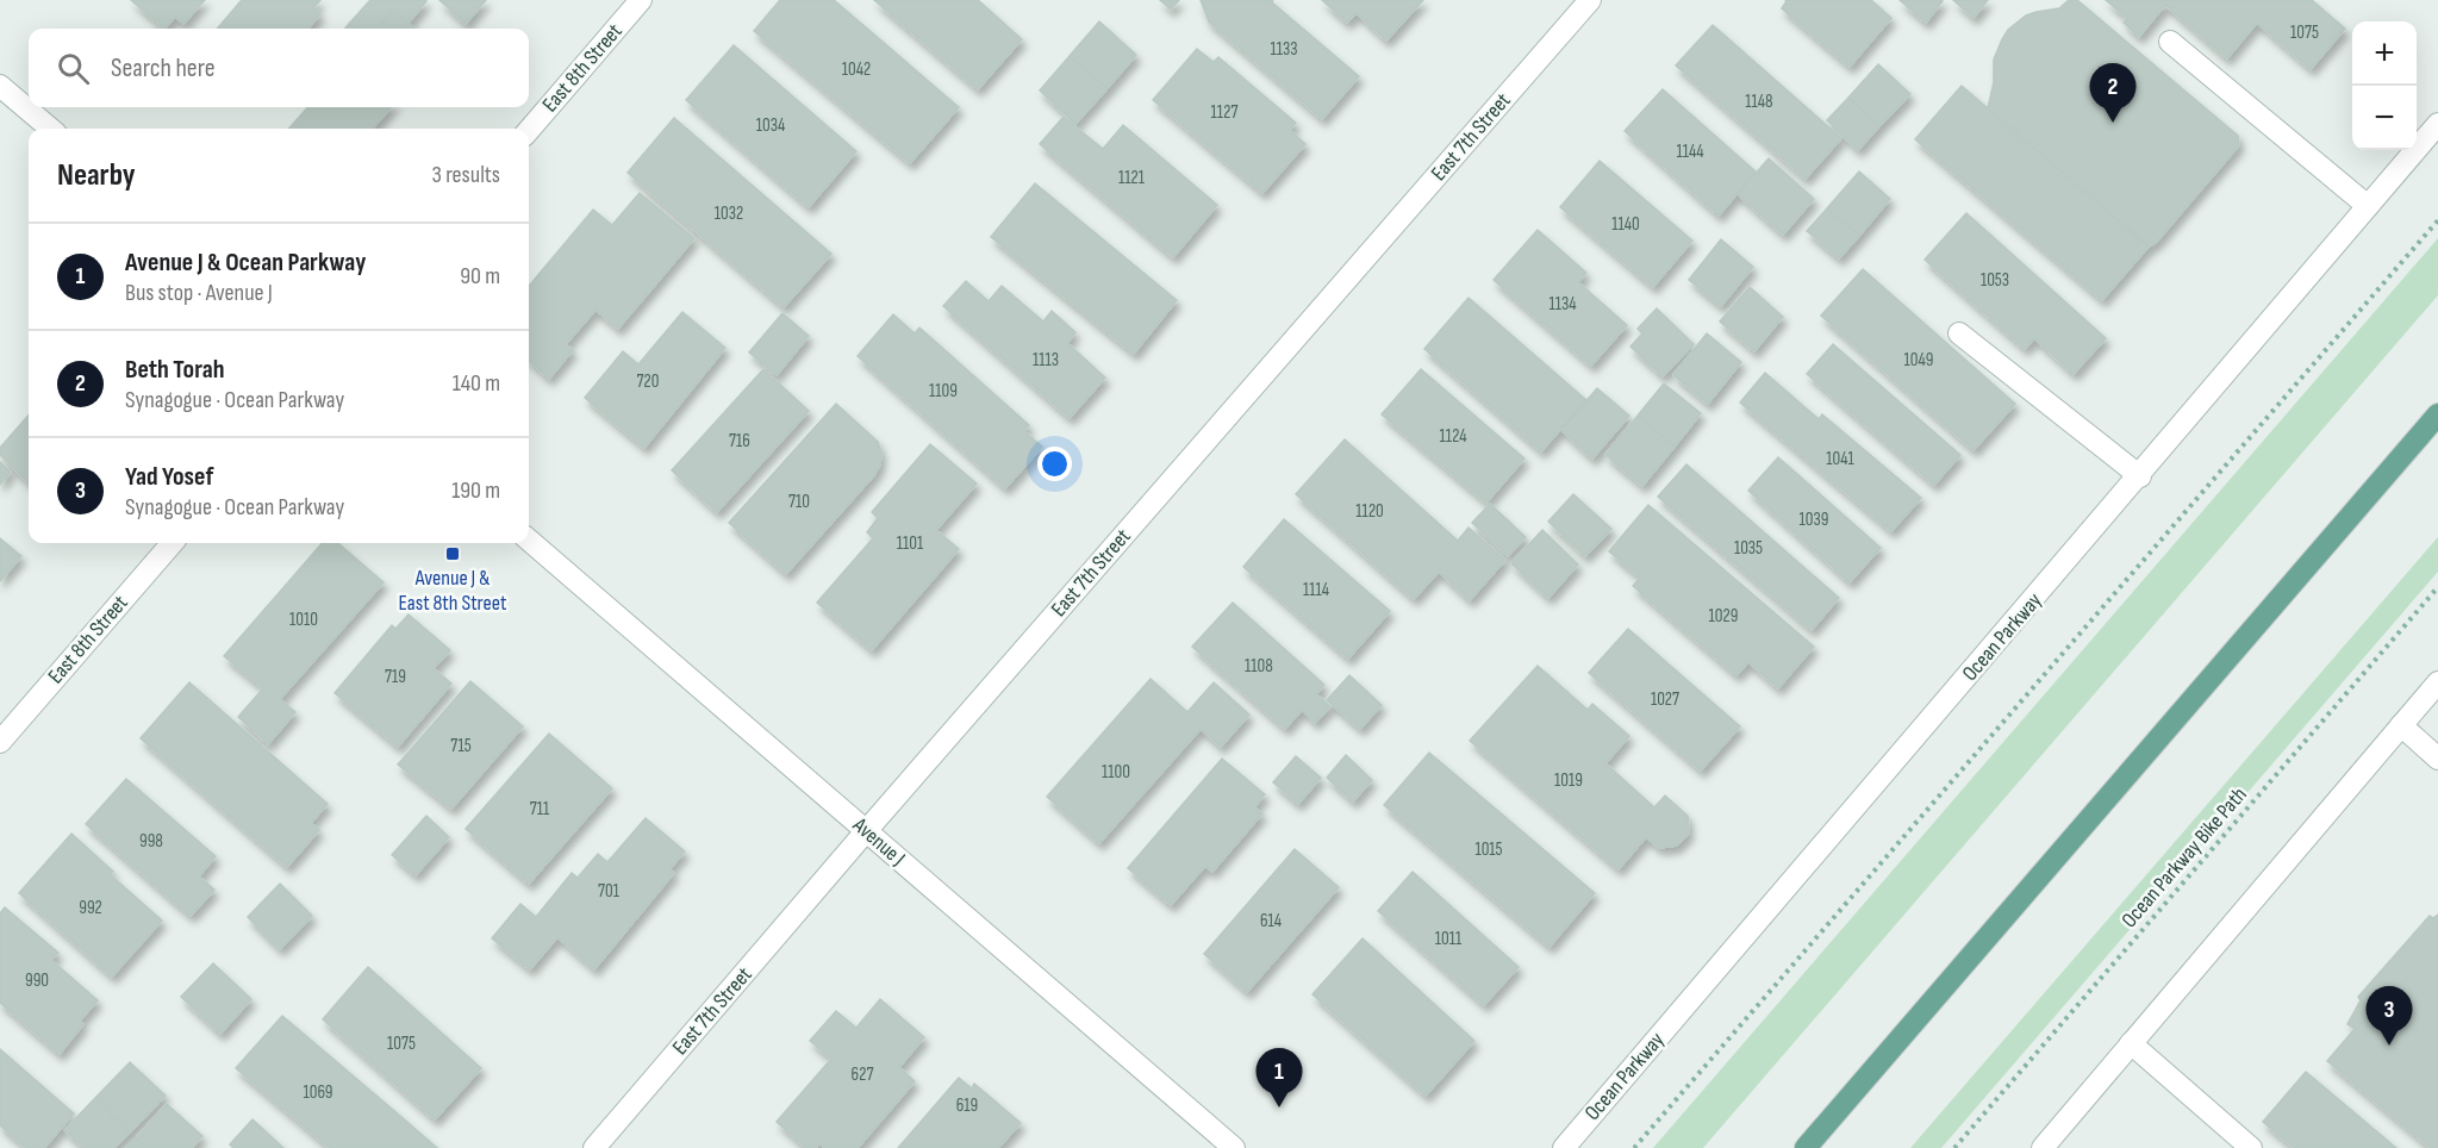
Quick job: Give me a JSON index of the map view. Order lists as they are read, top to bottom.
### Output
{
  "streets": {
    "street": [
      "East 8th Street",
      "East 7th Street",
      "Ocean Parkway",
      "Avenue J"
    ],
    "path": ["Ocean Parkway Bike Path"]
  },
  "crossings": [
    ["East 7th Street", "Avenue J"]
  ],
  "places": {
    "transit": ["Avenue J & East 8th Street"]
  },
  "house_numbers": [
    "1075",
    "1133",
    "1042",
    "1148",
    "1127",
    "1034",
    "1144",
    "1121",
    "1032",
    "1140",
    "1053",
    "1134",
    "1113",
    "1049",
    "720",
    "1109",
    "1124",
    "716",
    "1041",
    "710",
    "1120",
    "1039",
    "1101",
    "1035",
    "1114",
    "1029",
    "1010",
    "1108",
    "719",
    "1027",
    "715",
    "1100",
    "1019",
    "711",
    "998",
    "1015",
    "701",
    "992",
    "614",
    "1011",
    "990",
    "1075",
    "627",
    "1069",
    "619"
  ],
  "page": {
    "map_buttons": ["+", "−"],
    "search": "Search here",
    "pins": ["2", "3", "1"],
    "heading": ["Nearby", "3 results"],
    "list": [
      {
        "mark": "1",
        "name": "Avenue J & Ocean Parkway",
        "note": "Bus stop · Avenue J",
        "value": "90 m"
      },
      {
        "mark": "2",
        "name": "Beth Torah",
        "note": "Synagogue · Ocean Parkway",
        "value": "140 m"
      },
      {
        "mark": "3",
        "name": "Yad Yosef",
        "note": "Synagogue · Ocean Parkway",
        "value": "190 m"
      }
    ]
  }
}
